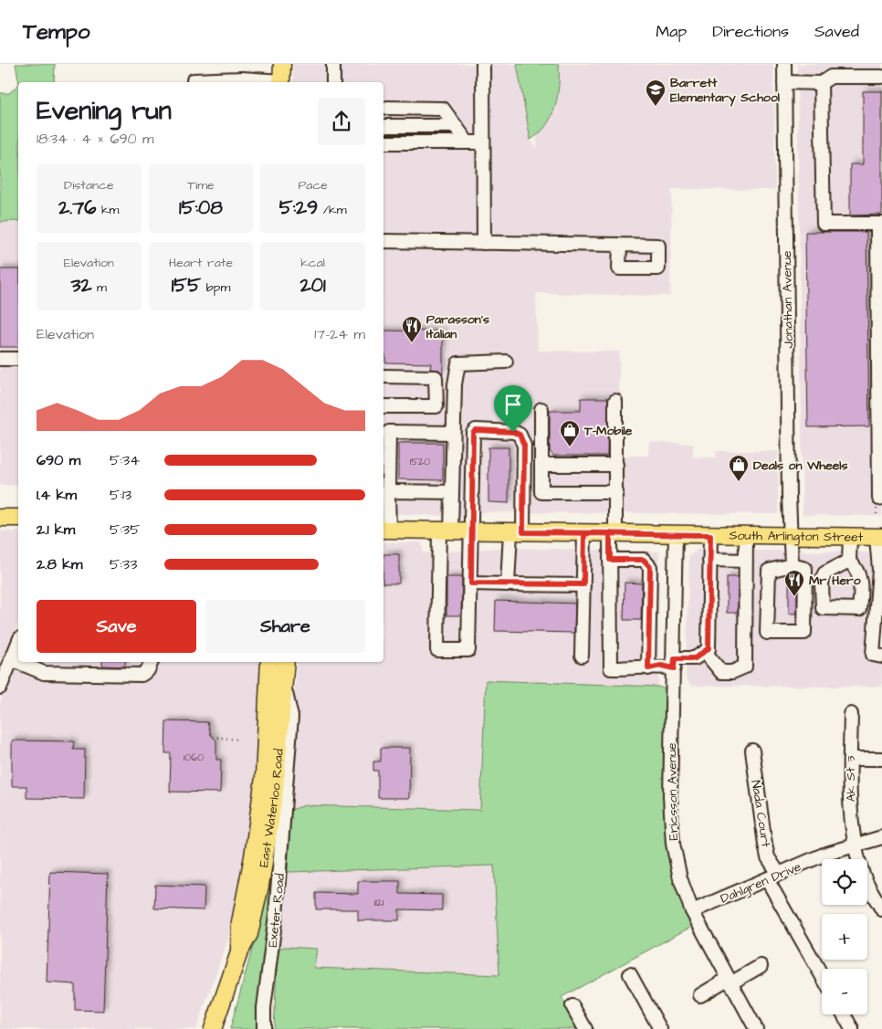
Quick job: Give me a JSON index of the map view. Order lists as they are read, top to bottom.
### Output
{
  "streets": {
    "main road": ["South Arlington Street", "East Waterloo Road"],
    "street": [
      "Jonathan Avenue",
      "Ak St 3",
      "Ericsson Avenue",
      "Nada Court",
      "Dahlgren Drive",
      "Exeter Road"
    ]
  },
  "crossings": [
    ["Jonathan Avenue", "South Arlington Street"],
    ["South Arlington Street", "Ericsson Avenue"],
    ["Ak St 3", "Dahlgren Drive"],
    ["Ericsson Avenue", "Dahlgren Drive"],
    ["East Waterloo Road", "Exeter Road"],
    ["Nada Court", "Dahlgren Drive"]
  ],
  "places": {
    "school or university": ["Barrett Elementary School"],
    "restaurant": ["Parasson's Italian", "Mr Hero"],
    "shop": ["T-Mobile", "Deals on Wheels"]
  },
  "house_numbers": ["1520", "1060", "1121"],
  "page": {
    "header": "Tempo",
    "nav": ["Map", "Directions", "Saved"],
    "heading": ["Evening run", "18:34 · 4 × 690 m"],
    "stats": [
      ["Distance", "2.76 km"],
      ["Time", "15:08"],
      ["Pace", "5:29 /km"],
      ["Elevation", "32 m"],
      ["Heart rate", "155 bpm"],
      ["kcal", "201"]
    ],
    "chart": ["Elevation", "17–24 m"],
    "list": [
      {
        "name": "690 m",
        "note": "5:34"
      },
      {
        "name": "1.4 km",
        "note": "5:13"
      },
      {
        "name": "2.1 km",
        "note": "5:35"
      },
      {
        "name": "2.8 km",
        "note": "5:33"
      }
    ],
    "buttons": ["Save", "Share"],
    "map_buttons": ["+", "−"]
  }
}
